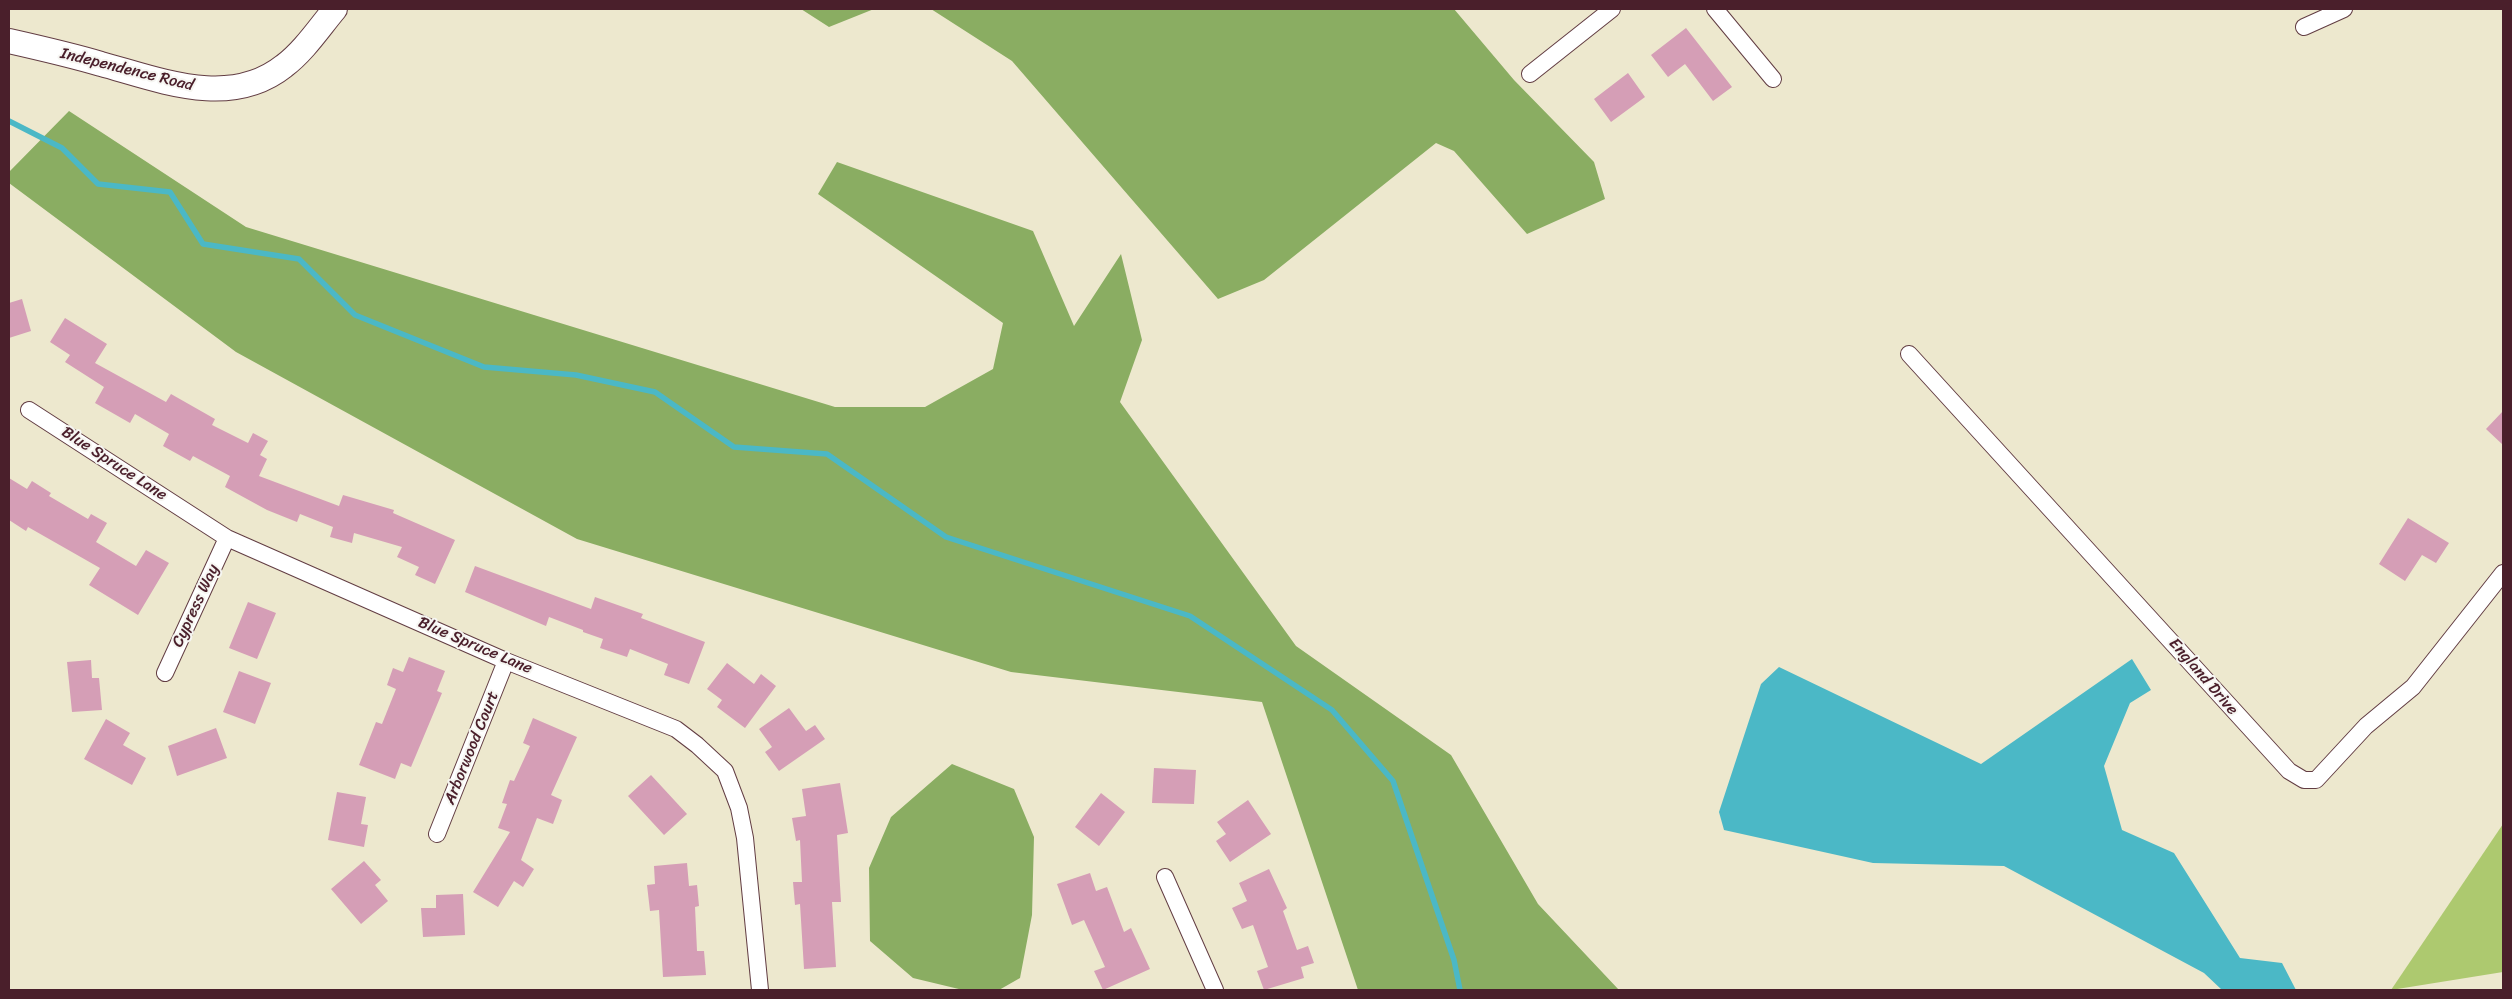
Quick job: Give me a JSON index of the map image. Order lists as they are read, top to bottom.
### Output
{
  "streets": {
    "street": [
      "Independence Road",
      "Blue Spruce Lane",
      "Cypress Way",
      "England Drive",
      "Arborwood Court"
    ]
  },
  "crossings": [
    ["Blue Spruce Lane", "Cypress Way"],
    ["Blue Spruce Lane", "Arborwood Court"]
  ]
}
